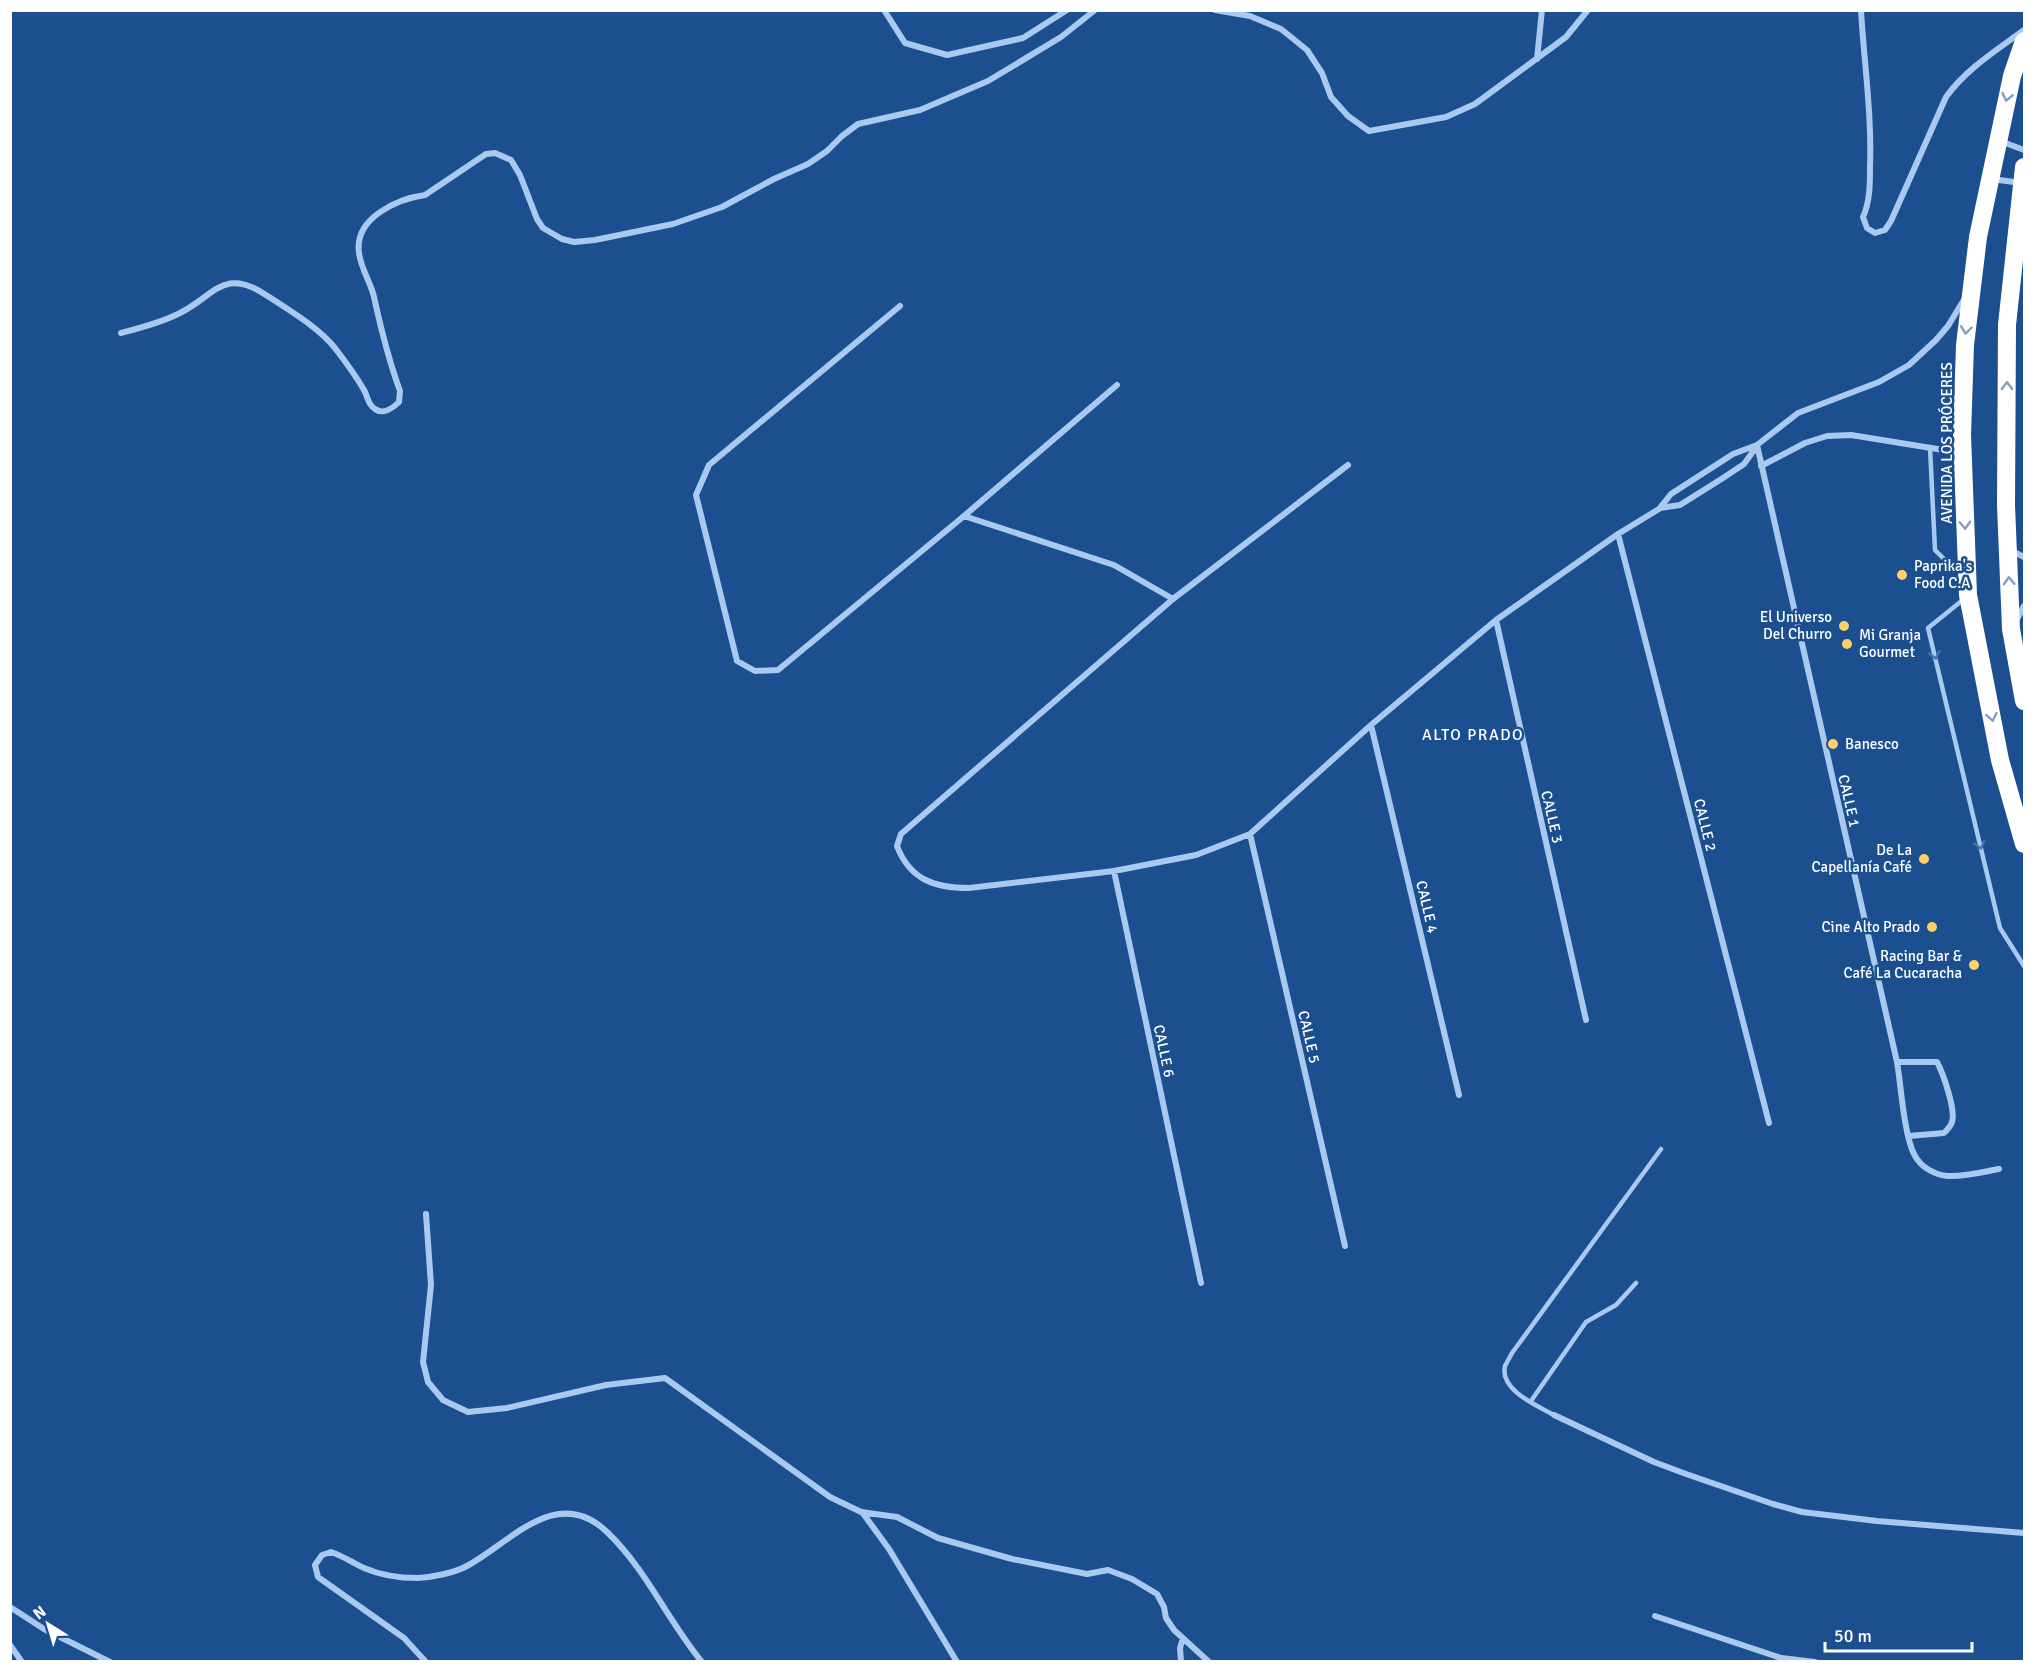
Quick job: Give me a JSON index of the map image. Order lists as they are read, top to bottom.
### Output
{
  "streets": {
    "highway": ["AVENIDA LOS PRÓCERES"],
    "street": [
      "CALLE 1",
      "CALLE 3",
      "CALLE 2",
      "CALLE 4",
      "CALLE 5",
      "CALLE 6"
    ]
  },
  "districts": ["ALTO PRADO"],
  "places": [
    "Paprika's Food C.A",
    "El Universo Del Churro",
    "Mi Granja Gourmet",
    "Banesco",
    "De La Capellanía Café",
    "Cine Alto Prado",
    "Racing Bar & Café La Cucaracha"
  ],
  "scale_bar": "50 m",
  "north": "top left"
}
